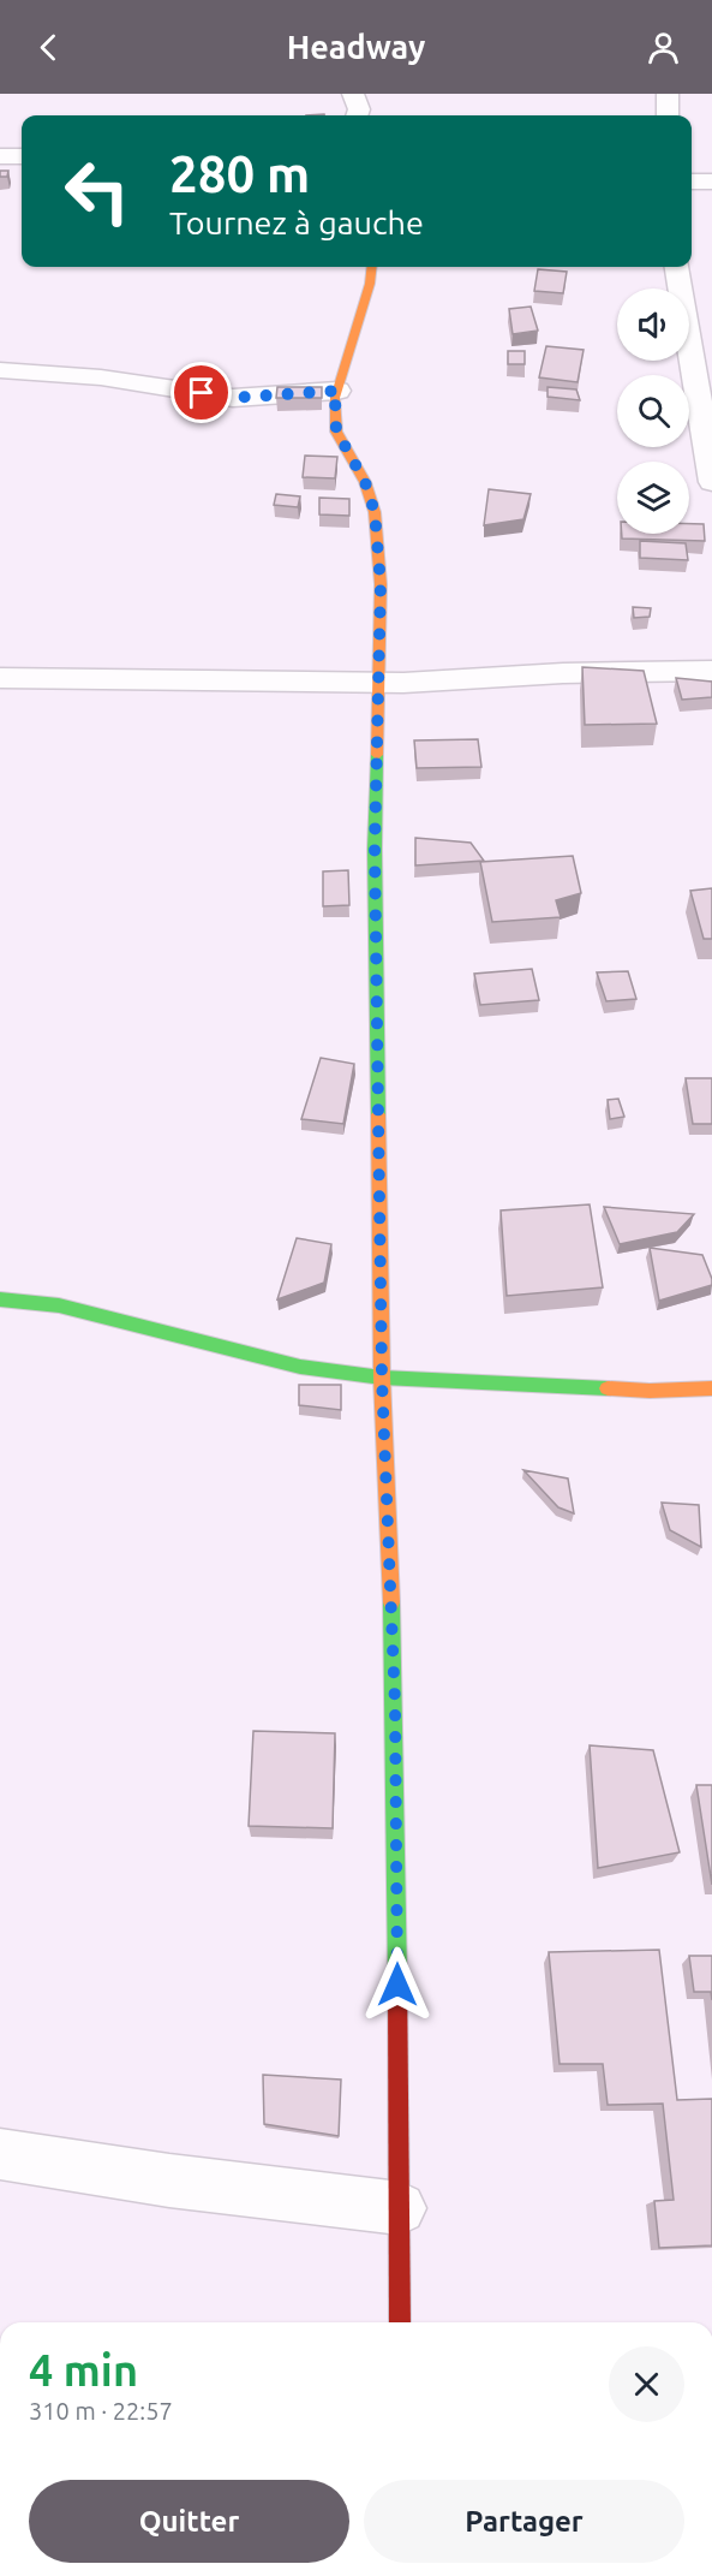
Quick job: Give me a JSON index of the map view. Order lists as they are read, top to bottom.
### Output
{
  "page": {
    "header": "Headway",
    "turn": ["280 m", "Tournez à gauche"],
    "heading": ["4 min", "310 m · 22:57"],
    "buttons": ["Quitter", "Partager"]
  }
}
